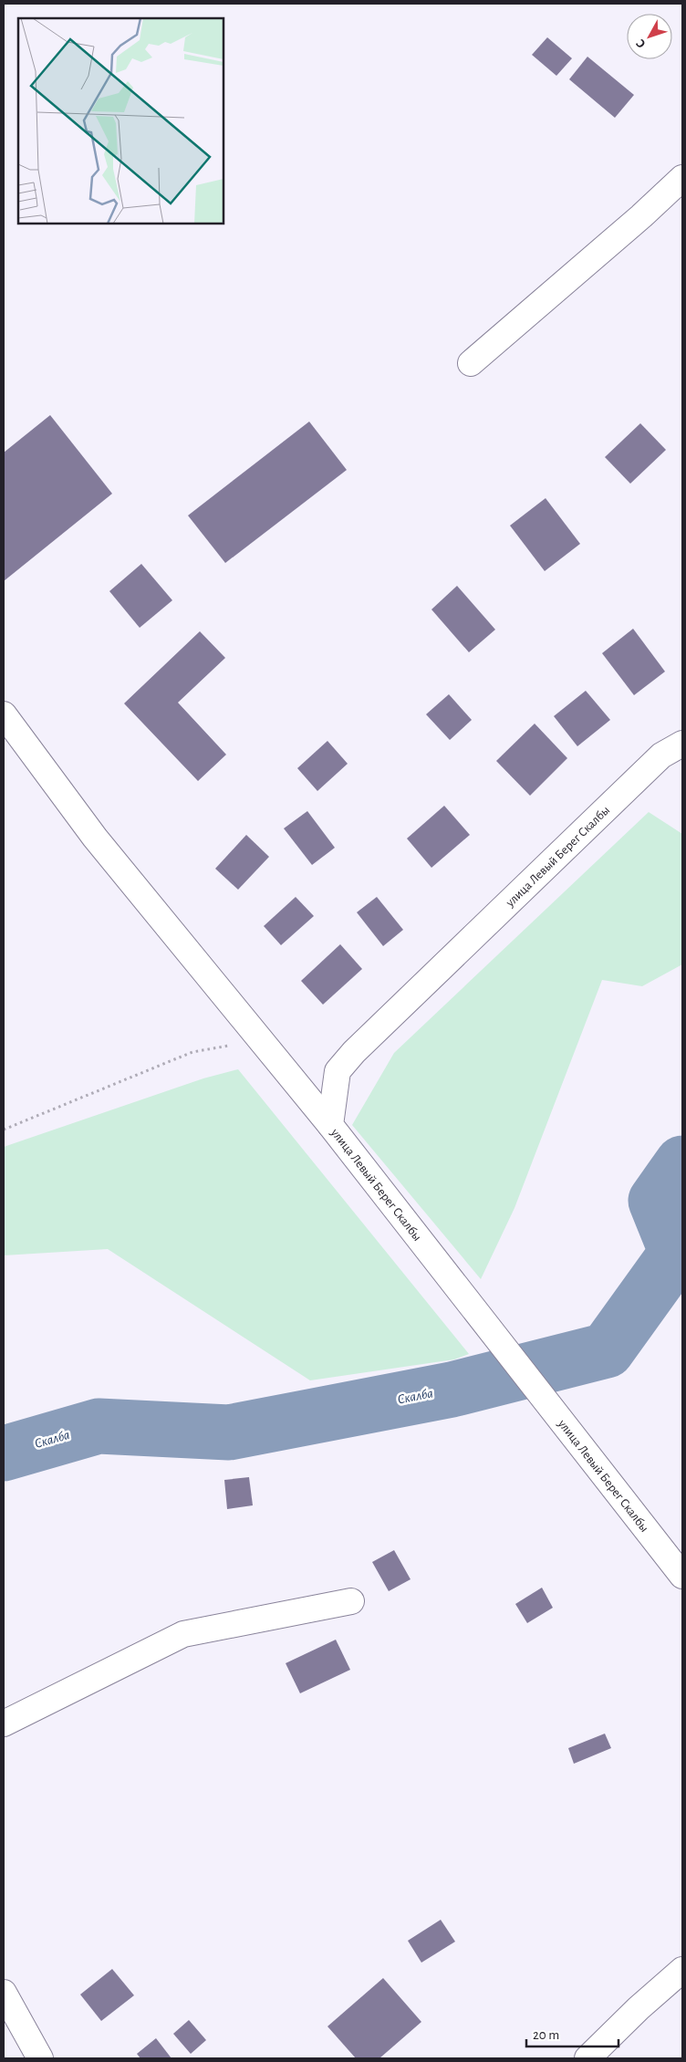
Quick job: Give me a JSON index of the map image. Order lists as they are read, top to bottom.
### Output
{
  "streets": {
    "street": ["улица Левый Берег Скалбы"]
  },
  "water": ["Скалба"],
  "scale_bar": "20 m",
  "north": "bottom left"
}
